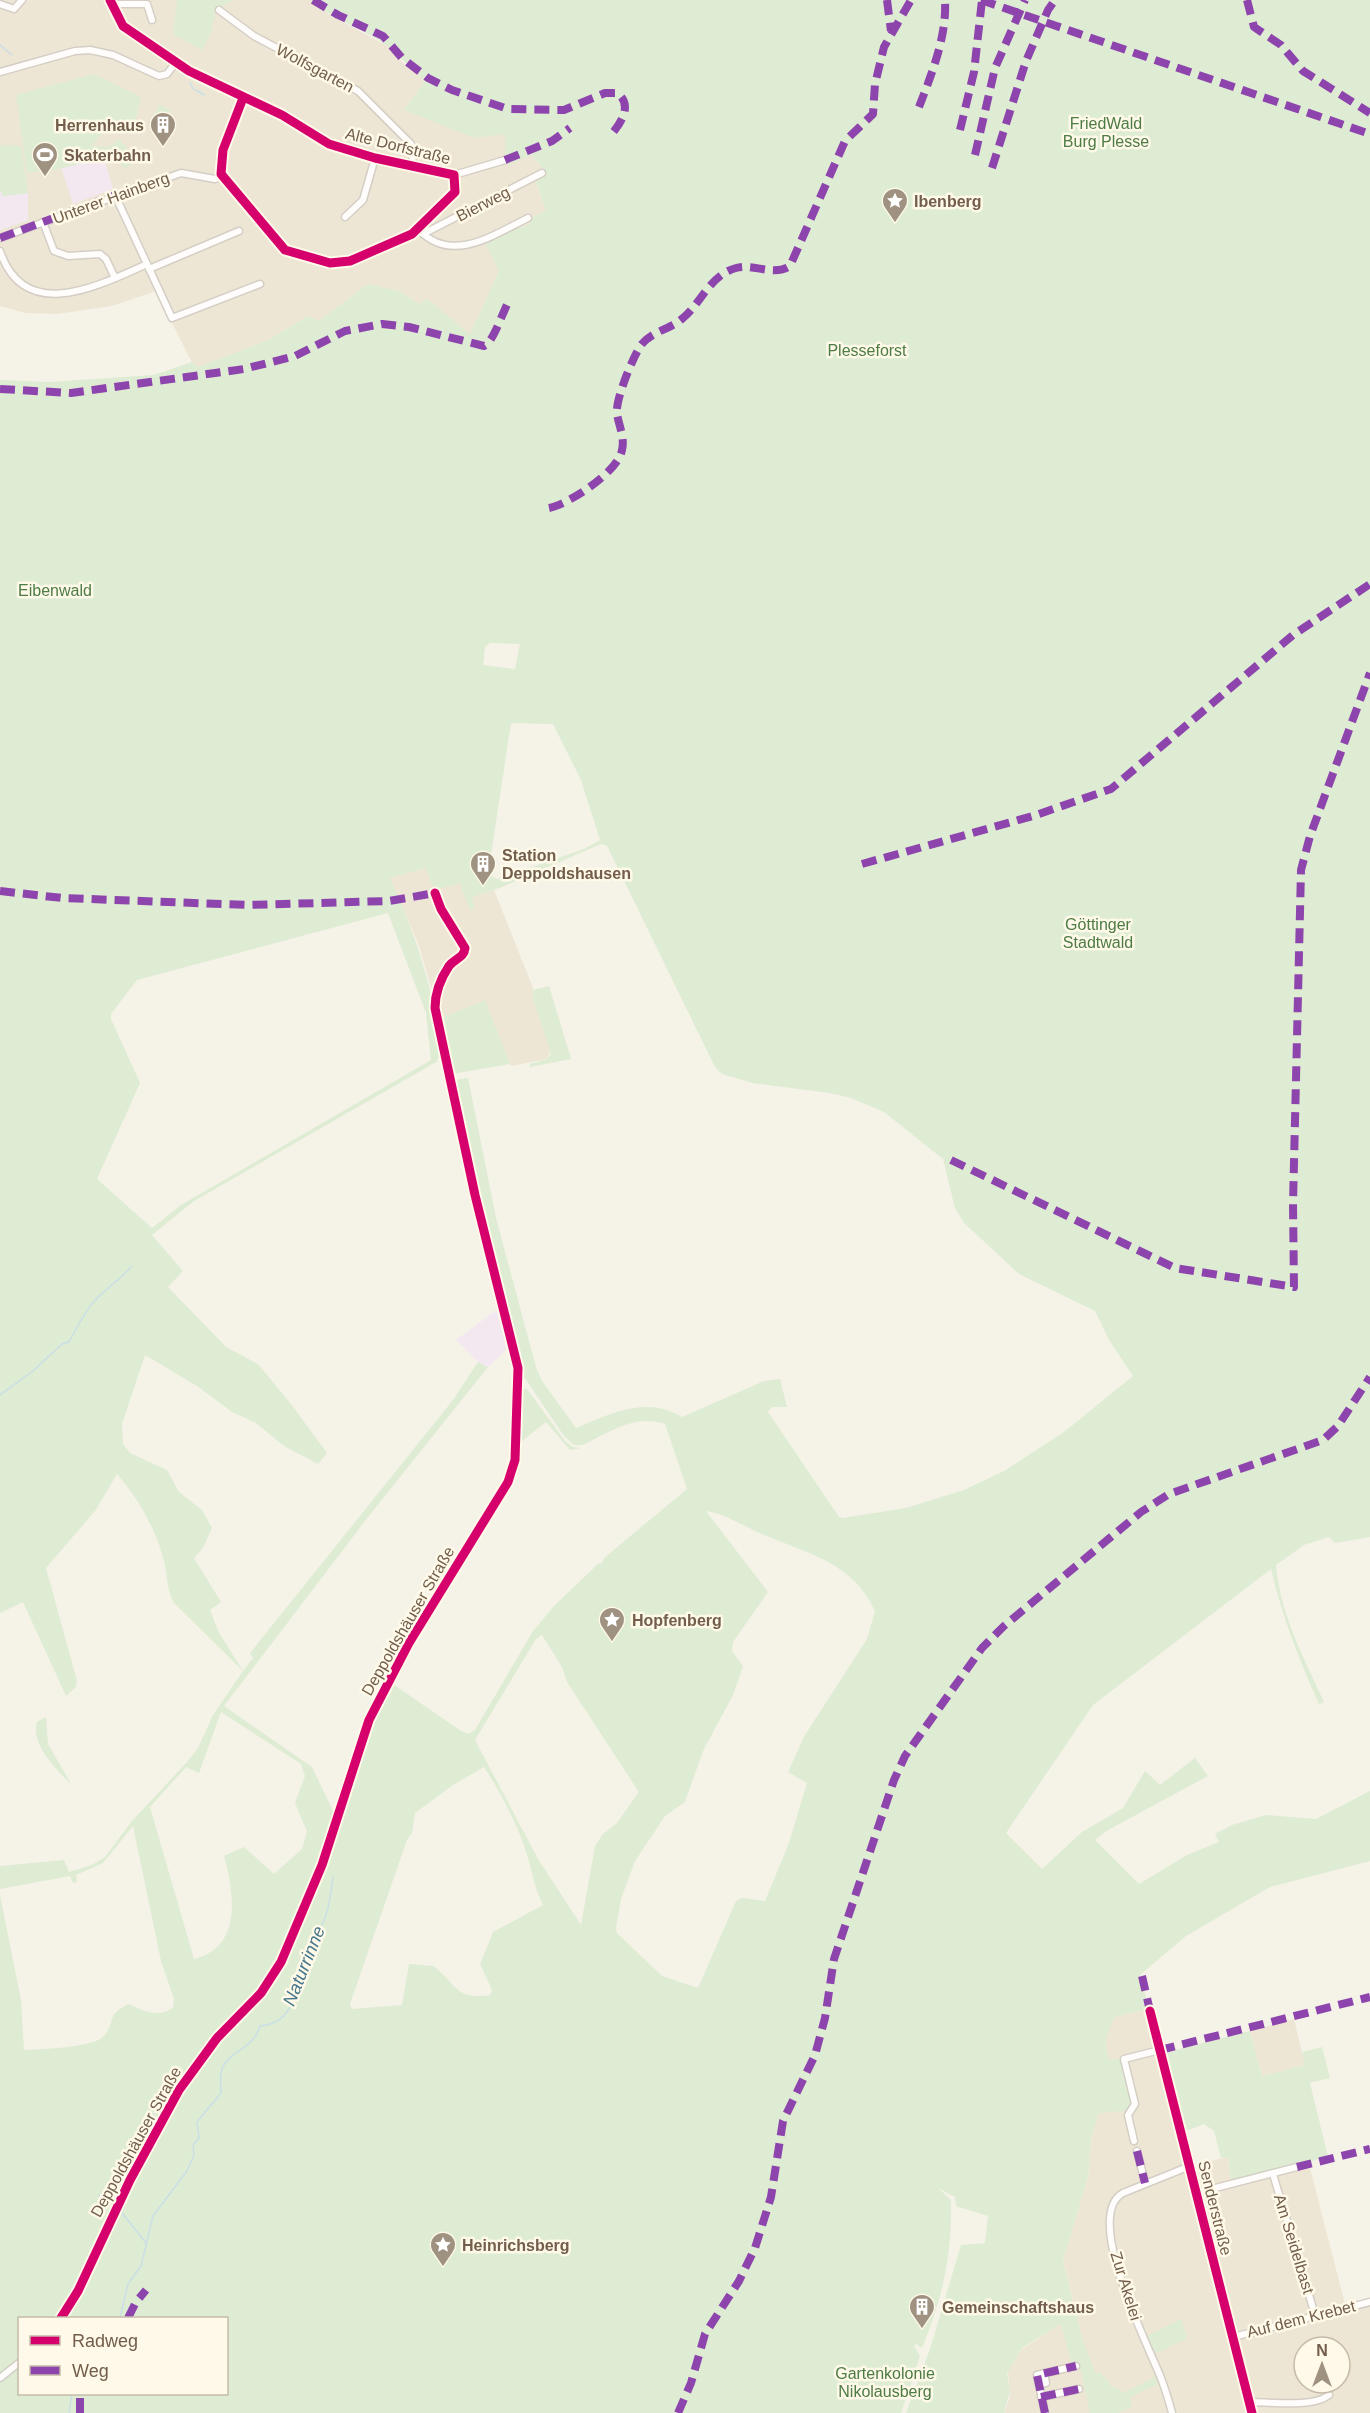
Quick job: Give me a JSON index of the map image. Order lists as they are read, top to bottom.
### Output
{
  "streets": {
    "street": [
      "Wolfsgarten",
      "Alte Dorfstraße",
      "Unterer Hainberg",
      "Bierweg",
      "Deppoldshäuser Straße",
      "Senderstraße",
      "Am Seidelbast",
      "Zur Akelei",
      "Auf dem Krebet"
    ]
  },
  "crossings": [
    ["Wolfsgarten", "Alte Dorfstraße"],
    ["Alte Dorfstraße", "Unterer Hainberg"],
    ["Alte Dorfstraße", "Bierweg"],
    ["Senderstraße", "Zur Akelei"],
    ["Senderstraße", "Auf dem Krebet"],
    ["Am Seidelbast", "Auf dem Krebet"]
  ],
  "water": ["Naturrinne"],
  "parks": [
    "FriedWald Burg Plesse",
    "Plesseforst",
    "Eibenwald",
    "Göttinger Stadtwald",
    "Gartenkolonie Nikolausberg"
  ],
  "places": {
    "building": ["Herrenhaus", "Station Deppoldshausen", "Gemeinschaftshaus"],
    "sports": ["Skaterbahn"],
    "place": ["Ibenberg", "Hopfenberg", "Heinrichsberg"]
  },
  "legend": ["Radweg", "Weg"],
  "north": "top"
}
